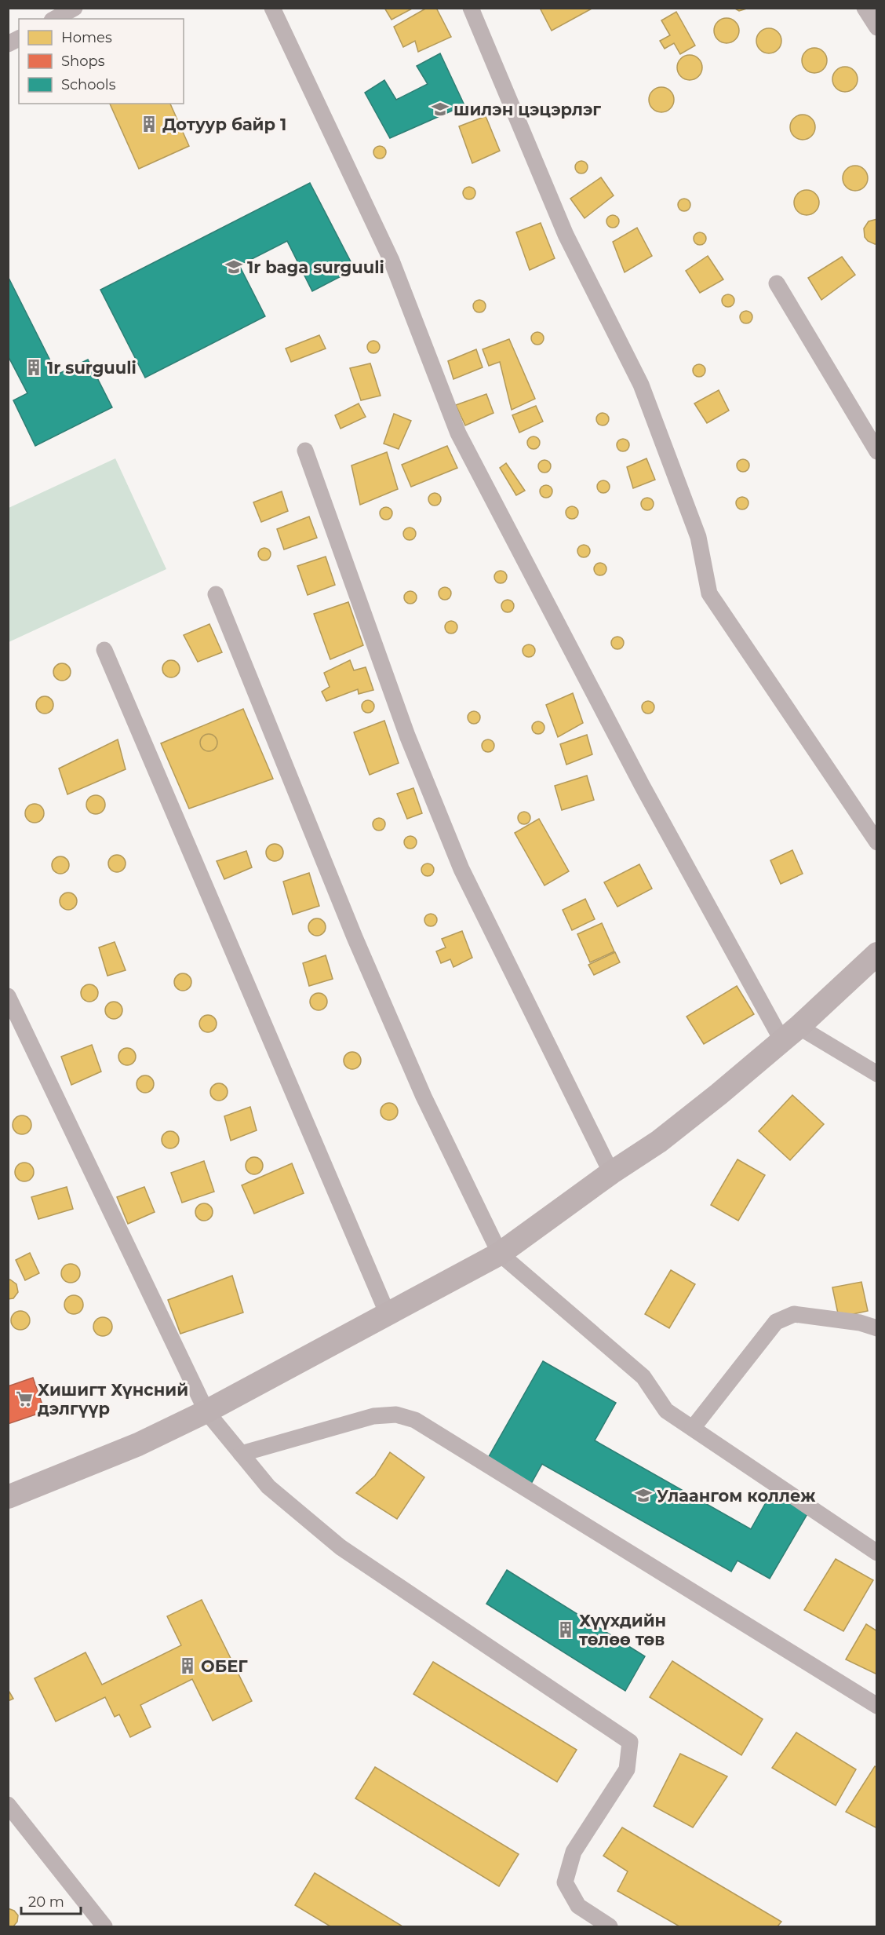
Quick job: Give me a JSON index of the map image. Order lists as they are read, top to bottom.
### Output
{
  "places": {
    "school or university": ["шилэн цэцэрлэг", "1r baga surguuli", "Улаангом коллеж"],
    "building": [
      "Дотуур байр 1",
      "1r surguuli",
      "Хүүхдийн төлөө төв",
      "ОБЕГ"
    ],
    "supermarket": ["Хишигт Хүнсний дэлгүүр"]
  },
  "legend": ["Homes", "Shops", "Schools"],
  "scale_bar": "20 m"
}
